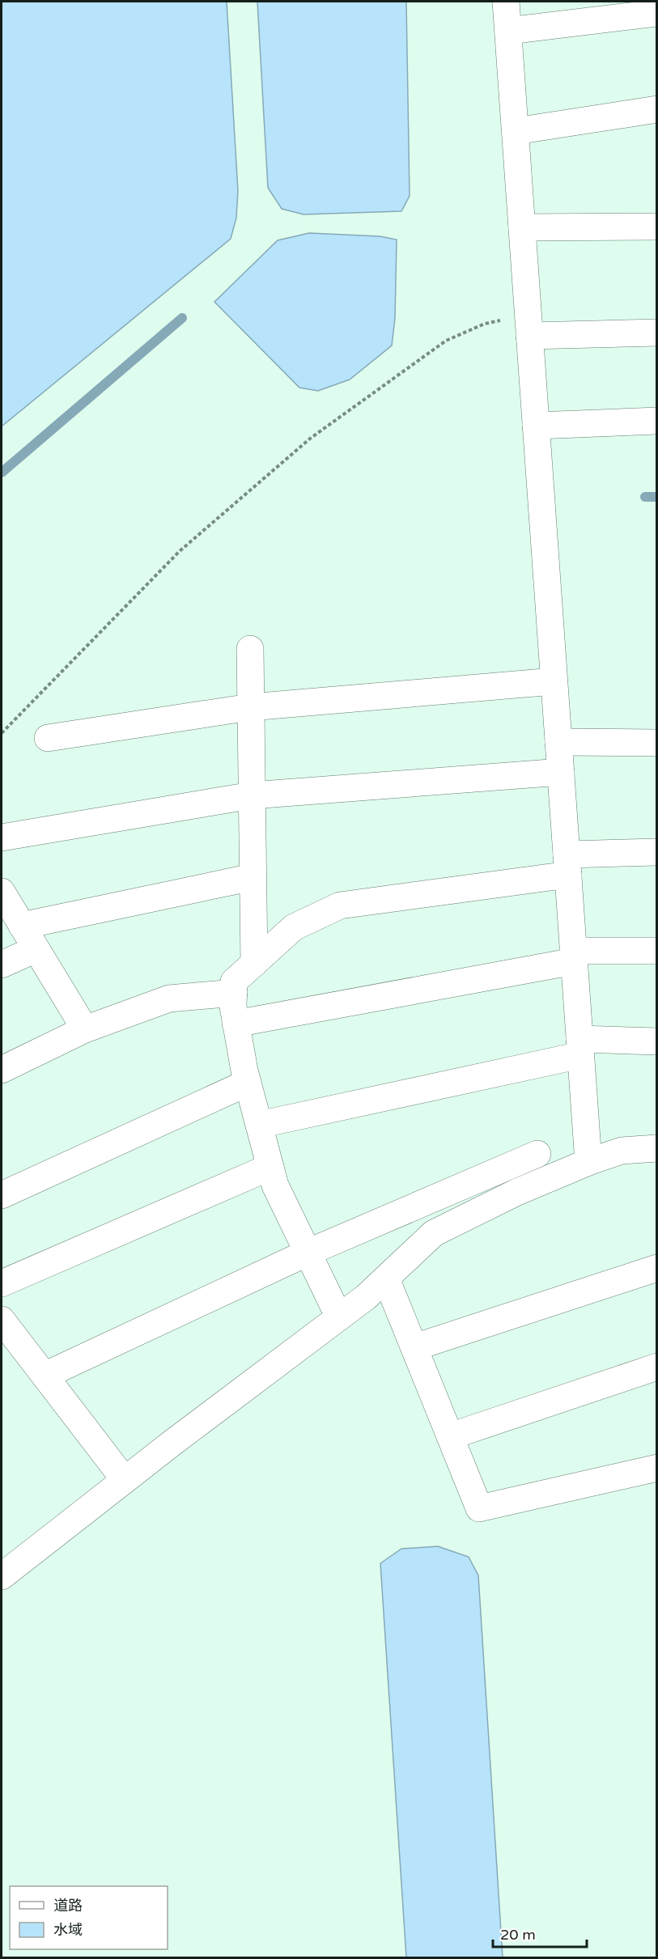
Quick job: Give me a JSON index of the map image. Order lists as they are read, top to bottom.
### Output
{
  "legend": ["道路", "水域"],
  "scale_bar": "20 m"
}
